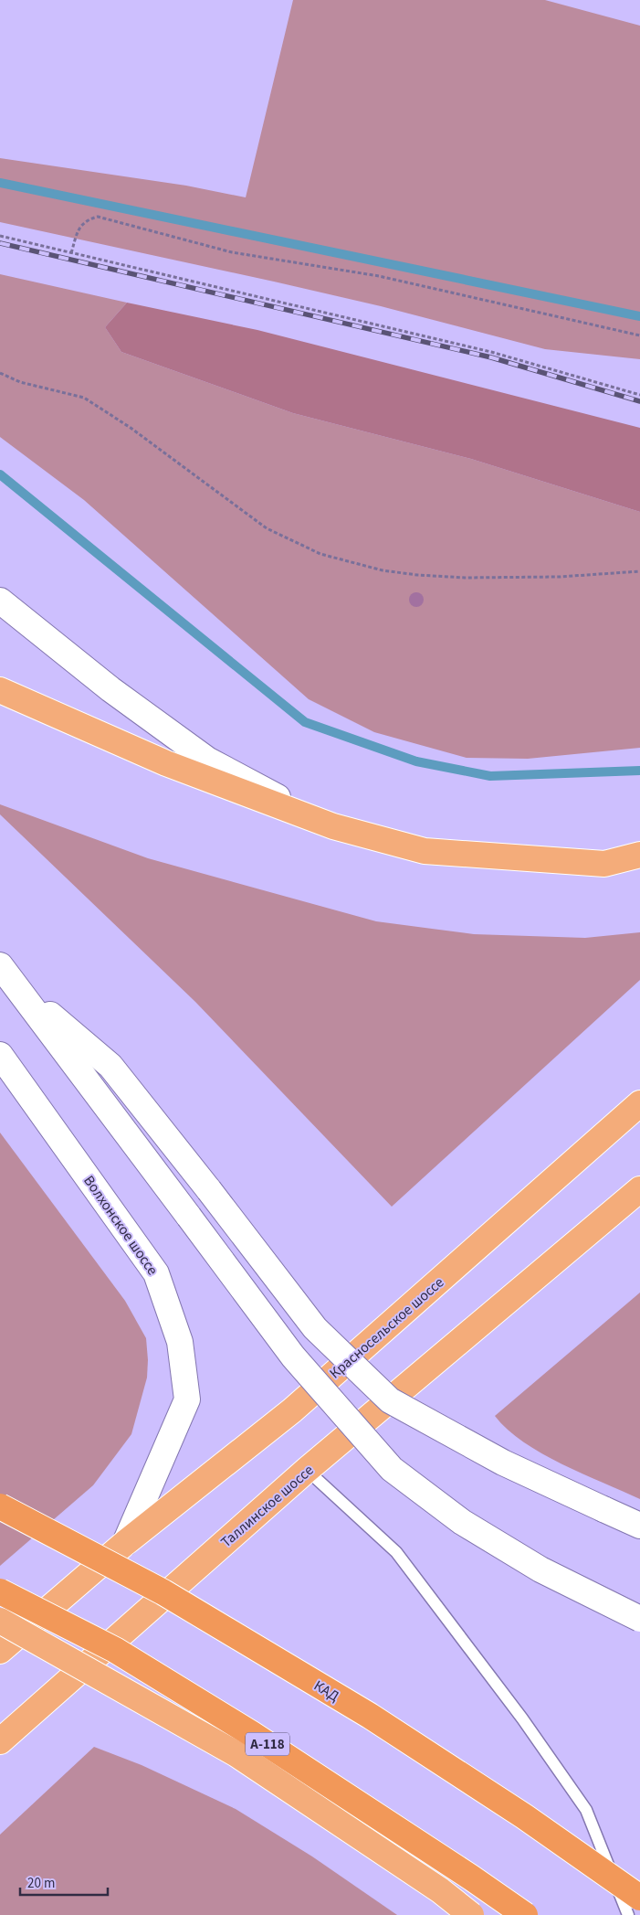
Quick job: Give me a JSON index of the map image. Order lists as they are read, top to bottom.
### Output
{
  "streets": {
    "highway": [
      "Красносельское шоссе",
      "Таллинское шоссе",
      "КАД",
      "А-118"
    ],
    "main road": ["Волхонское шоссе"]
  },
  "crossings": [
    ["Волхонское шоссе", "Красносельское шоссе"]
  ],
  "scale_bar": "20 m"
}
